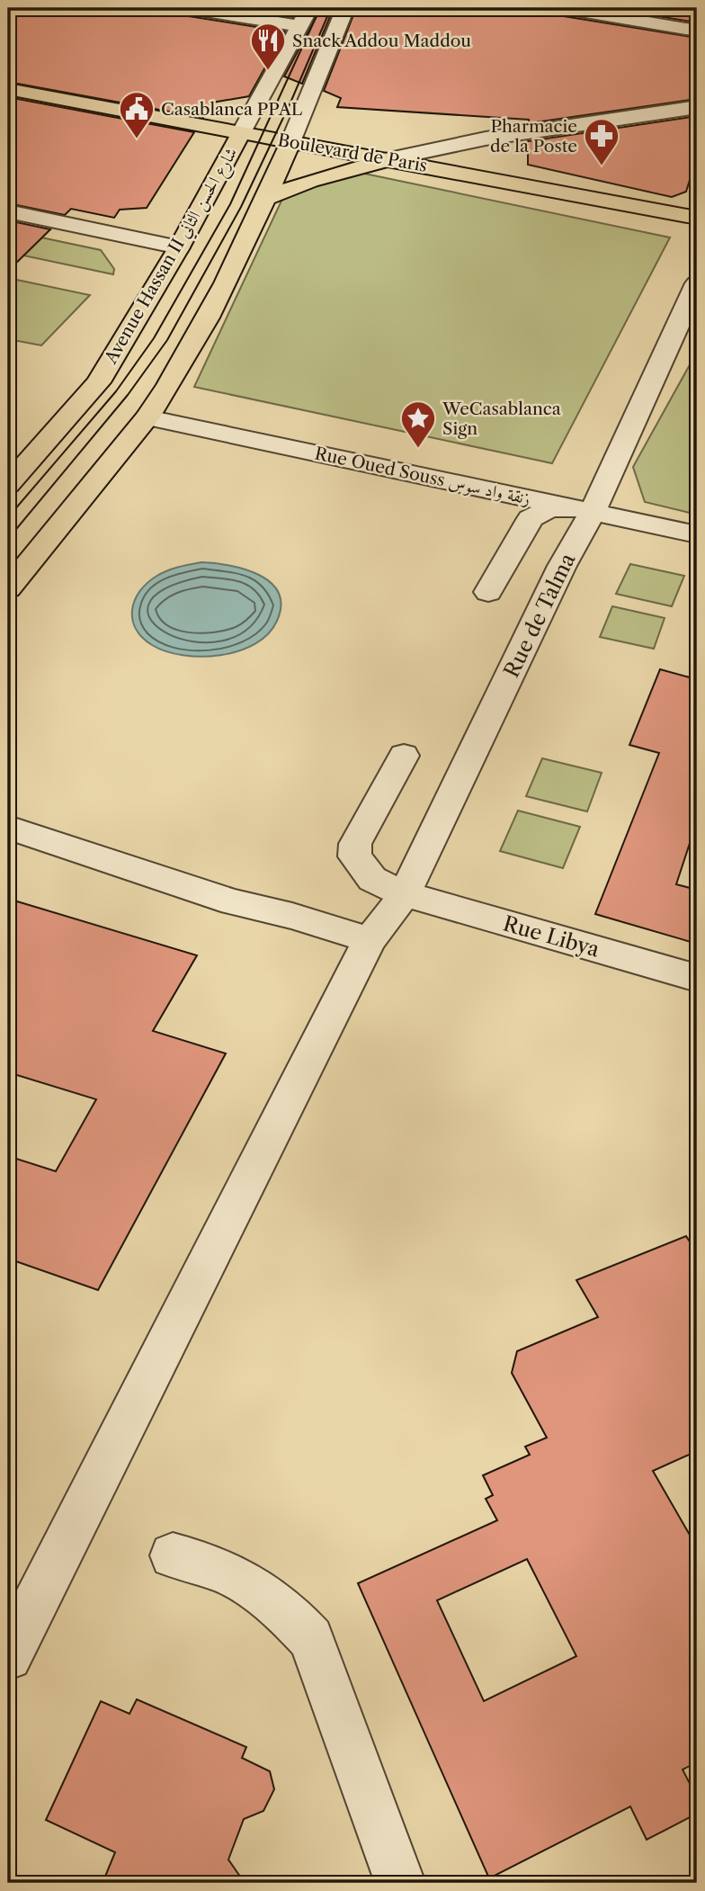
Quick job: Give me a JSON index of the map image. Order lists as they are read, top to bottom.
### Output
{
  "streets": {
    "main road": ["Boulevard de Paris", "Avenue Hassan II شارع الحسن الثاني"],
    "street": ["Rue Oued Souss زنقة واد سوس", "Rue de Talma", "Rue Libya"]
  },
  "crossings": [
    ["Boulevard de Paris", "Avenue Hassan II شارع الحسن الثاني"],
    ["Rue Oued Souss زنقة واد سوس", "Rue de Talma"],
    ["Rue de Talma", "Rue Libya"]
  ],
  "places": {
    "restaurant": ["Snack Addou Maddou"],
    "public building": ["Casablanca PPAL"],
    "pharmacy": ["Pharmacie de la Poste"],
    "place": ["WeCasablanca Sign"]
  }
}
